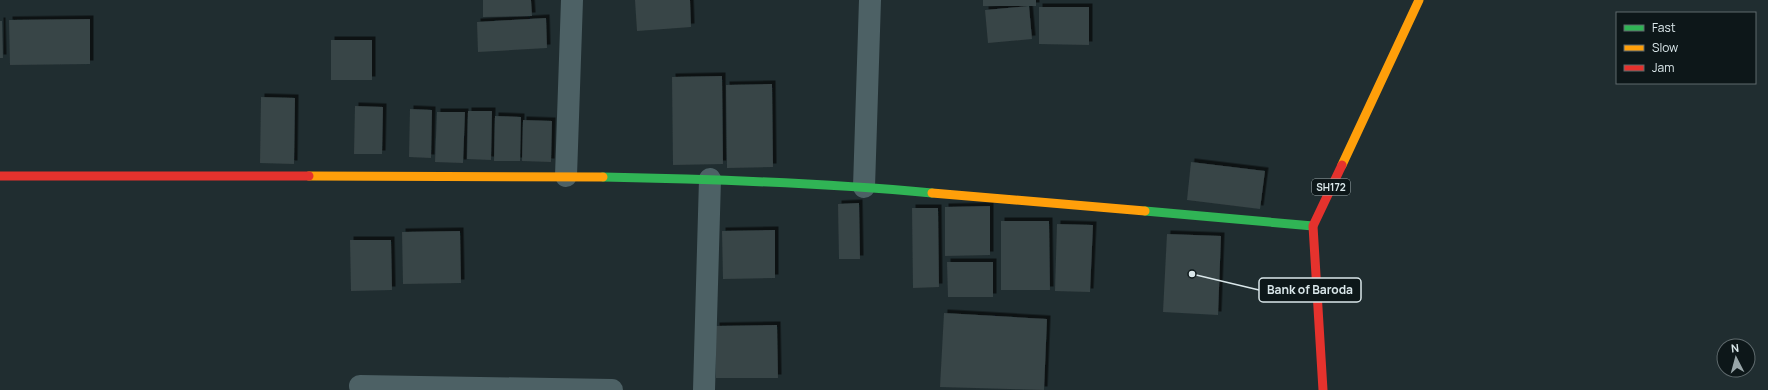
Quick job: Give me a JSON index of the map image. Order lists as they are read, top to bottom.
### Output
{
  "streets": {
    "street": ["SH172"]
  },
  "places": ["Bank of Baroda"],
  "legend": ["Fast", "Slow", "Jam"],
  "north": "top"
}
